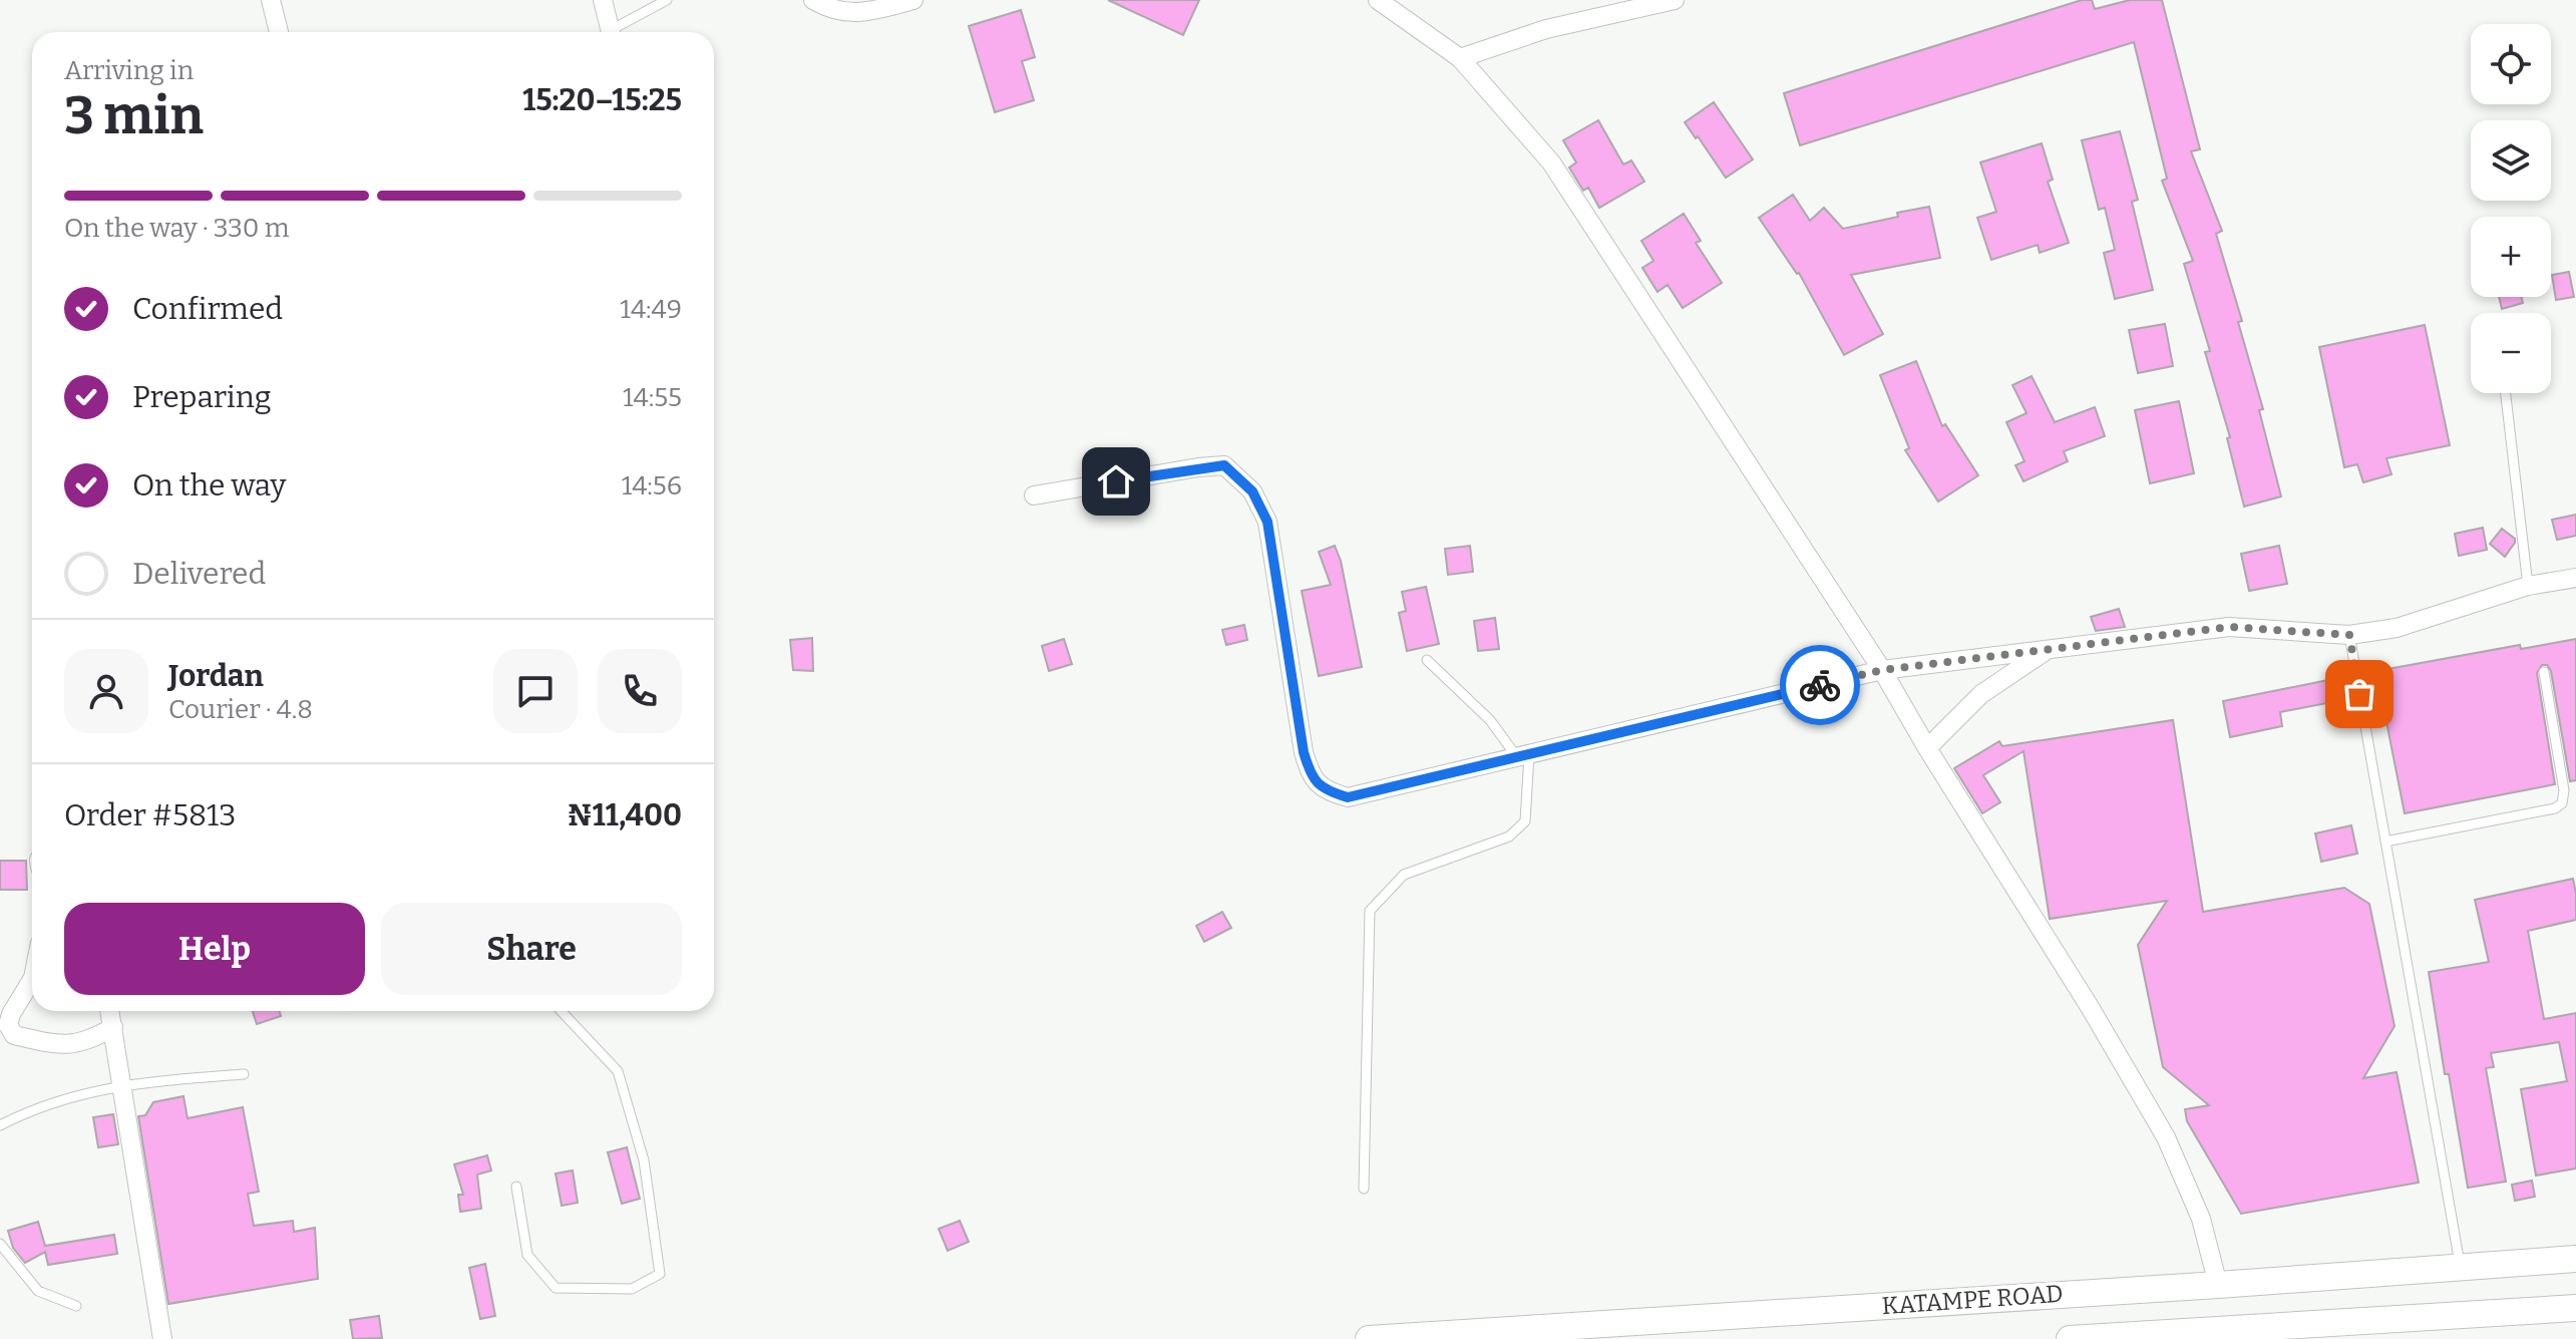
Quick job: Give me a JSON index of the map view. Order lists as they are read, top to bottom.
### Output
{
  "streets": {
    "main road": ["KATAMPE ROAD"]
  },
  "page": {
    "map_buttons": ["+", "−"],
    "heading": ["3 min", "Arriving in", "15:20–15:25"],
    "panel": [
      "Jordan",
      "Courier · 4.8",
      "Order #5813",
      "₦11,400"
    ],
    "bar": "On the way · 330 m",
    "list": [
      ["Confirmed", "14:49"],
      ["Preparing", "14:55"],
      ["On the way", "14:56"],
      "Delivered"
    ],
    "buttons": ["Help", "Share"]
  }
}
